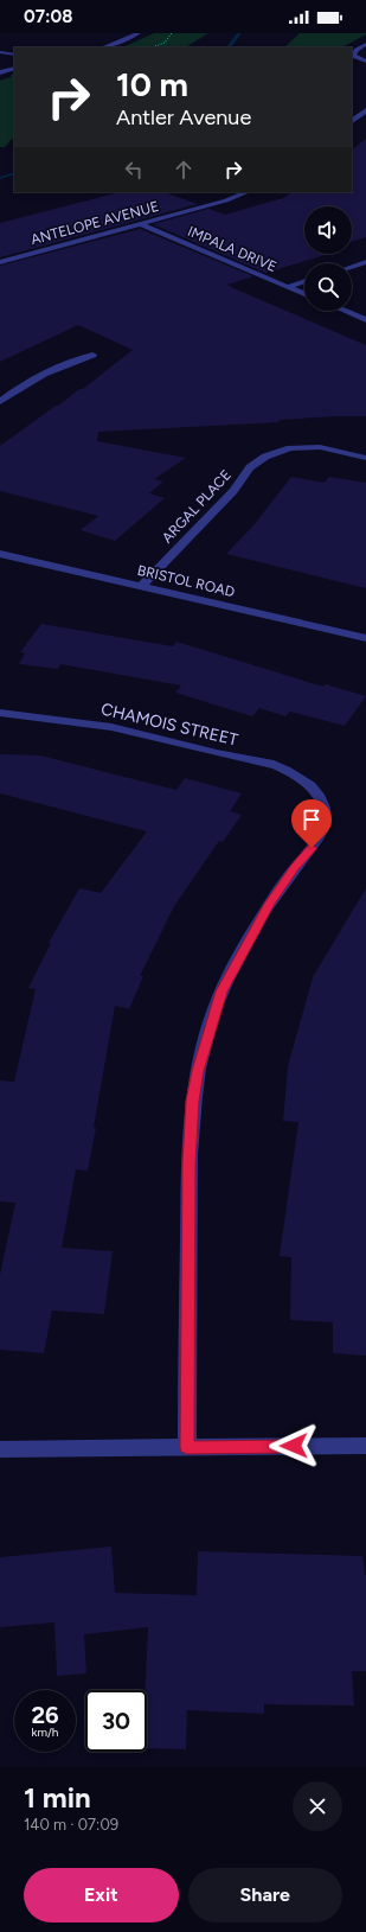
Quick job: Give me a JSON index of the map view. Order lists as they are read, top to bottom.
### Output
{
  "streets": {
    "street": [
      "ANTELOPE AVENUE",
      "IMPALA DRIVE",
      "ARGAL PLACE",
      "BRISTOL ROAD",
      "CHAMOIS STREET"
    ]
  },
  "crossings": [
    ["ANTELOPE AVENUE", "IMPALA DRIVE"],
    ["ARGAL PLACE", "BRISTOL ROAD"]
  ],
  "page": {
    "status": "07:08",
    "turn": ["10 m", "Antler Avenue"],
    "speed": "26 km/h",
    "limit": "30",
    "heading": ["1 min", "140 m · 07:09"],
    "buttons": ["Exit", "Share"]
  }
}
